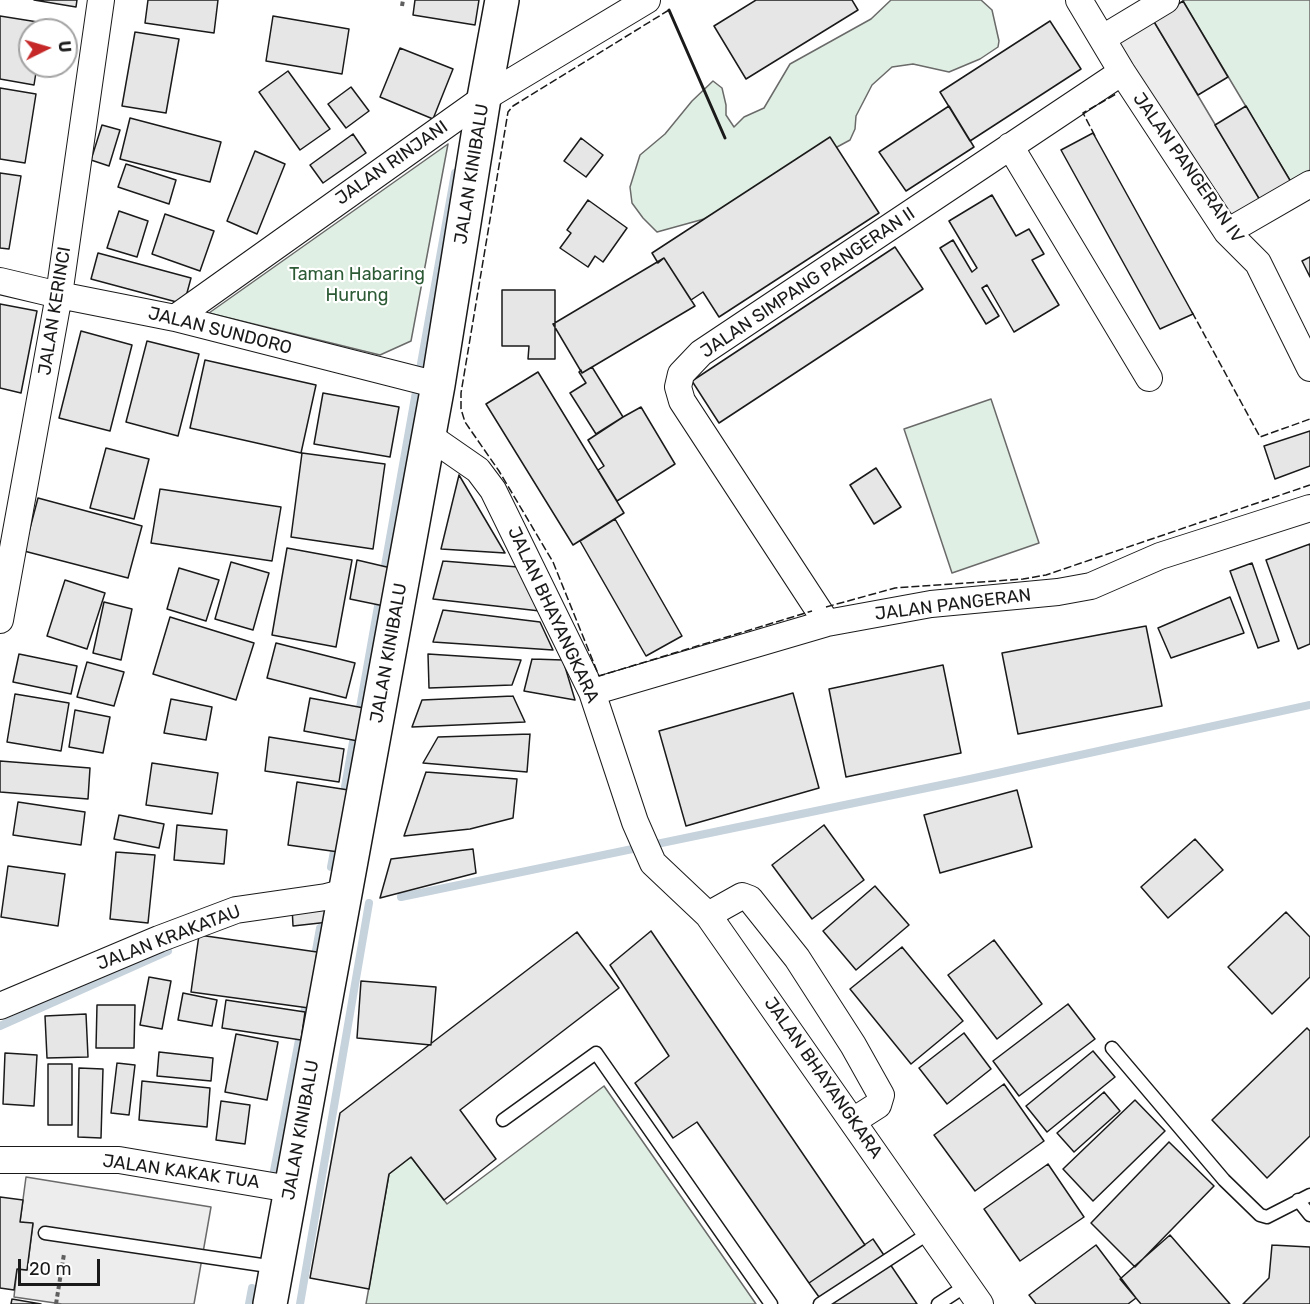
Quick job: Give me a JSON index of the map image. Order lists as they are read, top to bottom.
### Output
{
  "streets": {
    "street": [
      "JALAN RINJANI",
      "JALAN PANGERAN IV",
      "JALAN KINIBALU",
      "JALAN SIMPANG PANGERAN II",
      "JALAN KERINCI",
      "JALAN SUNDORO",
      "JALAN PANGERAN",
      "JALAN BHAYANGKARA",
      "JALAN KRAKATAU",
      "JALAN KAKAK TUA"
    ]
  },
  "crossings": [
    ["JALAN RINJANI", "JALAN KINIBALU"],
    ["JALAN RINJANI", "JALAN SUNDORO"],
    ["JALAN PANGERAN IV", "JALAN SIMPANG PANGERAN II"],
    ["JALAN KINIBALU", "JALAN SUNDORO"],
    ["JALAN KINIBALU", "JALAN BHAYANGKARA"],
    ["JALAN KINIBALU", "JALAN KRAKATAU"],
    ["JALAN KINIBALU", "JALAN KAKAK TUA"],
    ["JALAN SIMPANG PANGERAN II", "JALAN PANGERAN"],
    ["JALAN KERINCI", "JALAN SUNDORO"],
    ["JALAN PANGERAN", "JALAN BHAYANGKARA"]
  ],
  "parks": ["Taman Habaring Hurung"],
  "scale_bar": "20 m",
  "north": "right"
}
